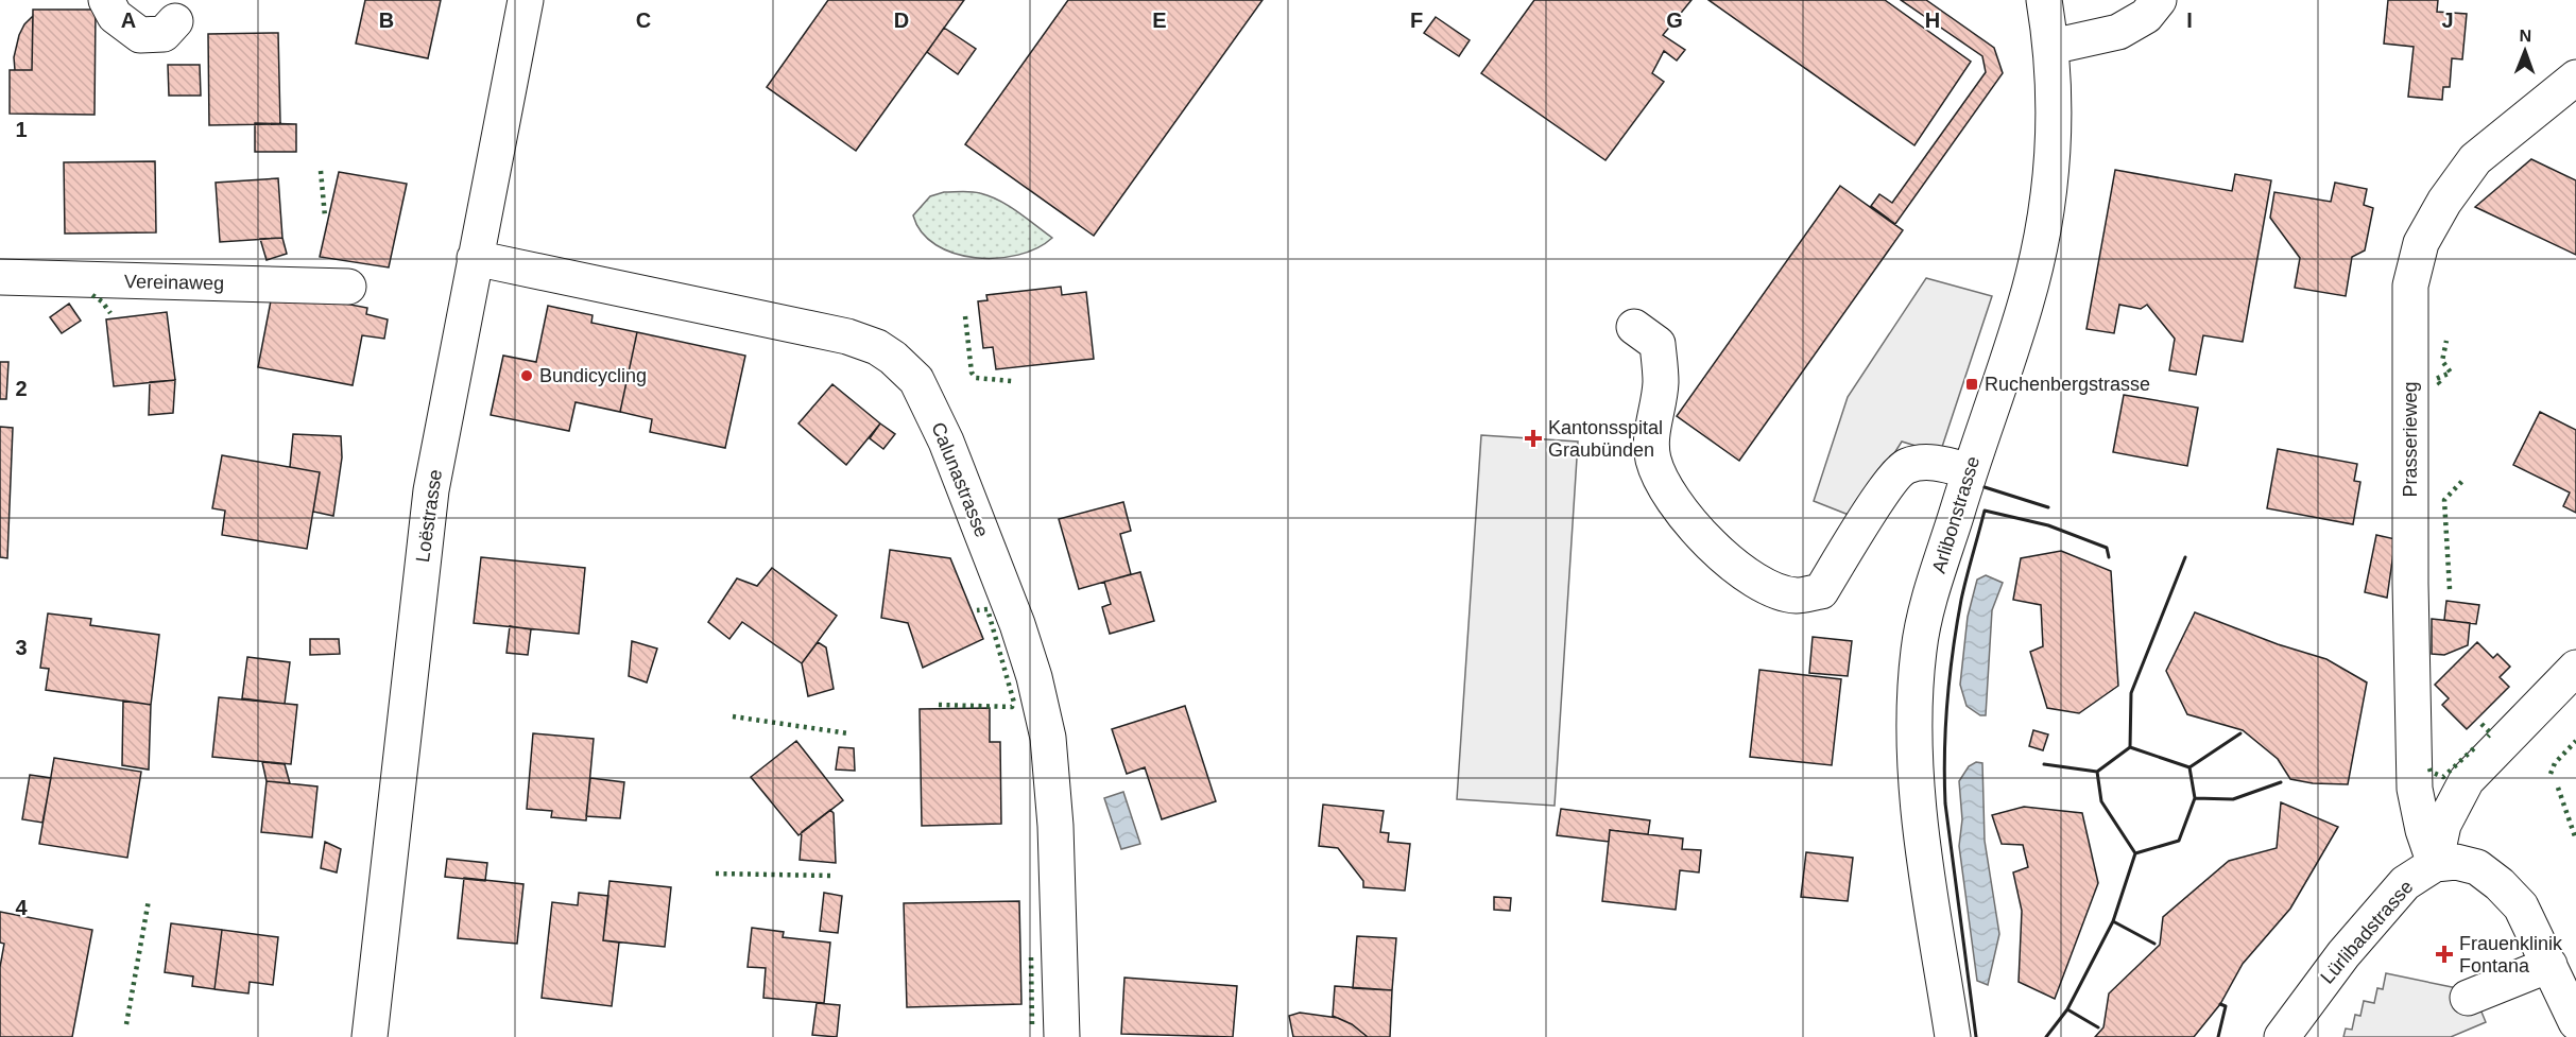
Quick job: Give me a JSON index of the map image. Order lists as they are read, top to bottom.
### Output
{
  "streets": {
    "street": [
      "Vereinaweg",
      "Prasserieweg",
      "Calunastrasse",
      "Arlibonstrasse",
      "Loëstrasse",
      "Lürlibadstrasse"
    ]
  },
  "crossings": [
    ["Prasserieweg", "Lürlibadstrasse"],
    ["Calunastrasse", "Loëstrasse"]
  ],
  "places": {
    "other": ["Bundicycling"],
    "transit": ["Ruchenbergstrasse"],
    "health": ["Kantonsspital Graubünden", "Frauenklinik Fontana"]
  },
  "north": "top",
  "grid": {
    "columns": [
      "A",
      "B",
      "C",
      "D",
      "E",
      "F",
      "G",
      "H",
      "I",
      "J"
    ],
    "rows": [
      "1",
      "2",
      "3",
      "4"
    ]
  }
}
